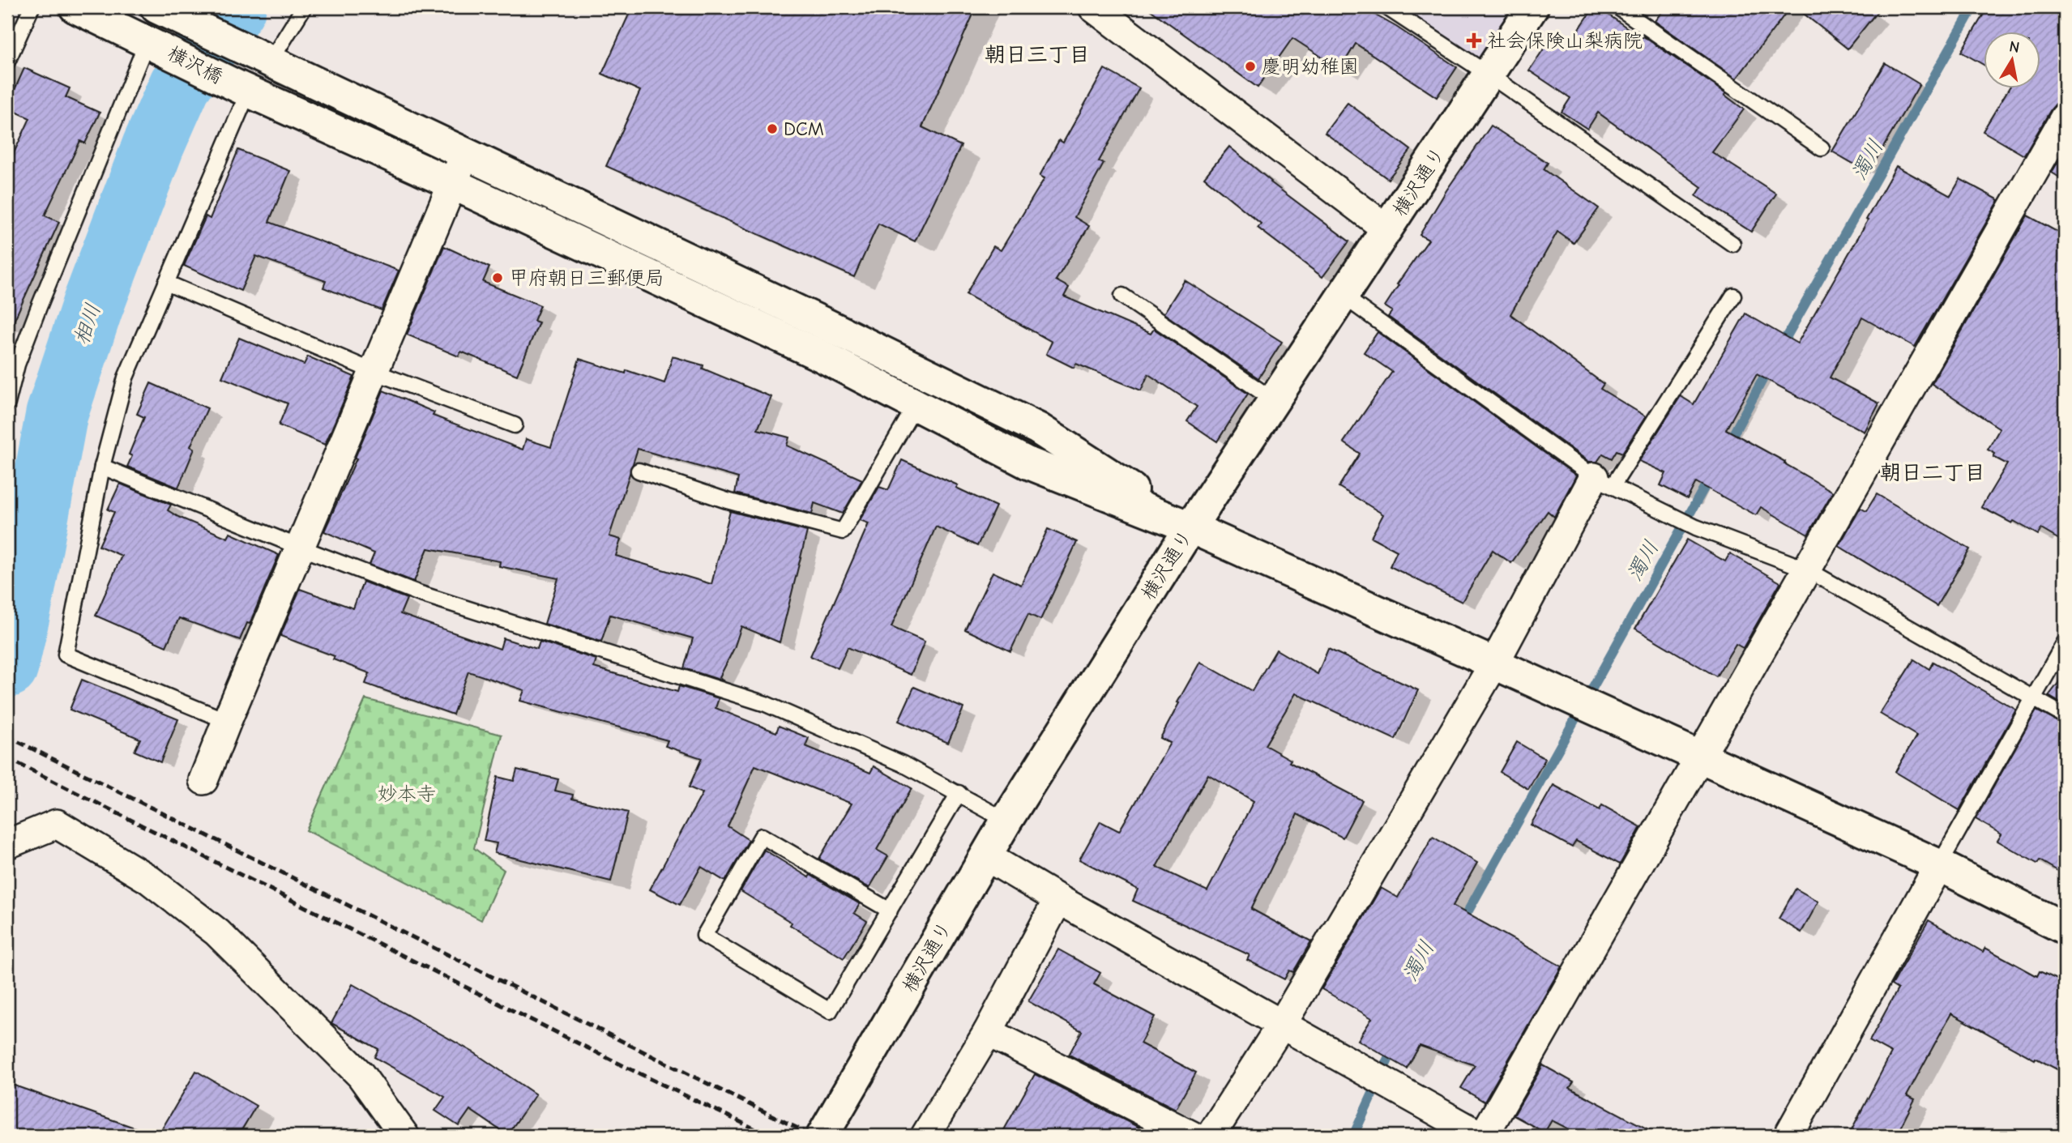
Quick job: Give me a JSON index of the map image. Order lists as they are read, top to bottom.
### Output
{
  "streets": {
    "street": ["横沢橋", "横沢通り"]
  },
  "crossings": [
    ["横沢橋", "横沢通り"]
  ],
  "districts": ["朝日三丁目", "朝日二丁目"],
  "water": ["濁川", "相川"],
  "parks": ["妙本寺"],
  "places": {
    "health": ["社会保険山梨病院"],
    "other": ["慶明幼稚園", "DCM", "甲府朝日三郵便局"]
  },
  "north": "top"
}
